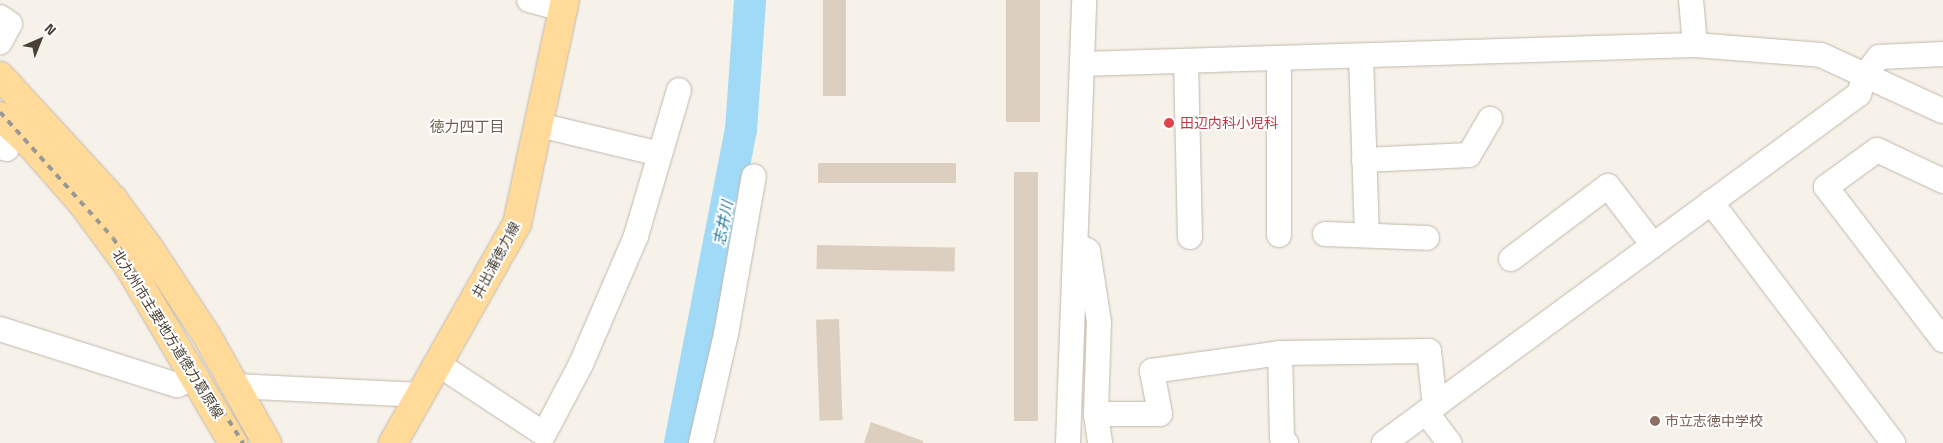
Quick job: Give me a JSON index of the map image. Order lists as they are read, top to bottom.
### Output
{
  "streets": {
    "main road": ["井出浦徳力線", "北九州市主要地方道徳力葛原線"]
  },
  "districts": ["徳力四丁目"],
  "water": ["志井川"],
  "places": ["田辺内科小児科", "市立志徳中学校"],
  "north": "top right"
}
